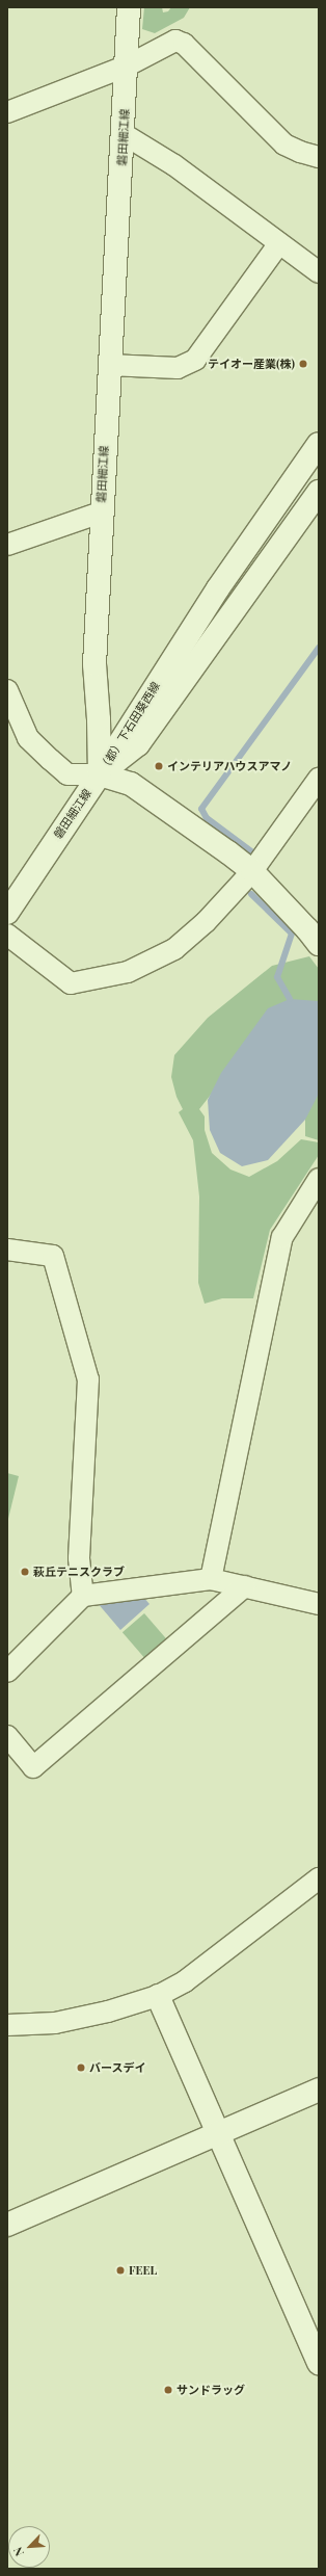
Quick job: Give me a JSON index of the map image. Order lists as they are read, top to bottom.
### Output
{
  "streets": {
    "street": ["磐田細江線", "（都）下石田葵西線"]
  },
  "crossings": [
    ["磐田細江線", "（都）下石田葵西線"]
  ],
  "places": [
    "テイオー産業(株)",
    "インテリアハウスアマノ",
    "萩丘テニスクラブ",
    "バースデイ",
    "FEEL",
    "サンドラッグ"
  ],
  "north": "bottom left"
}
